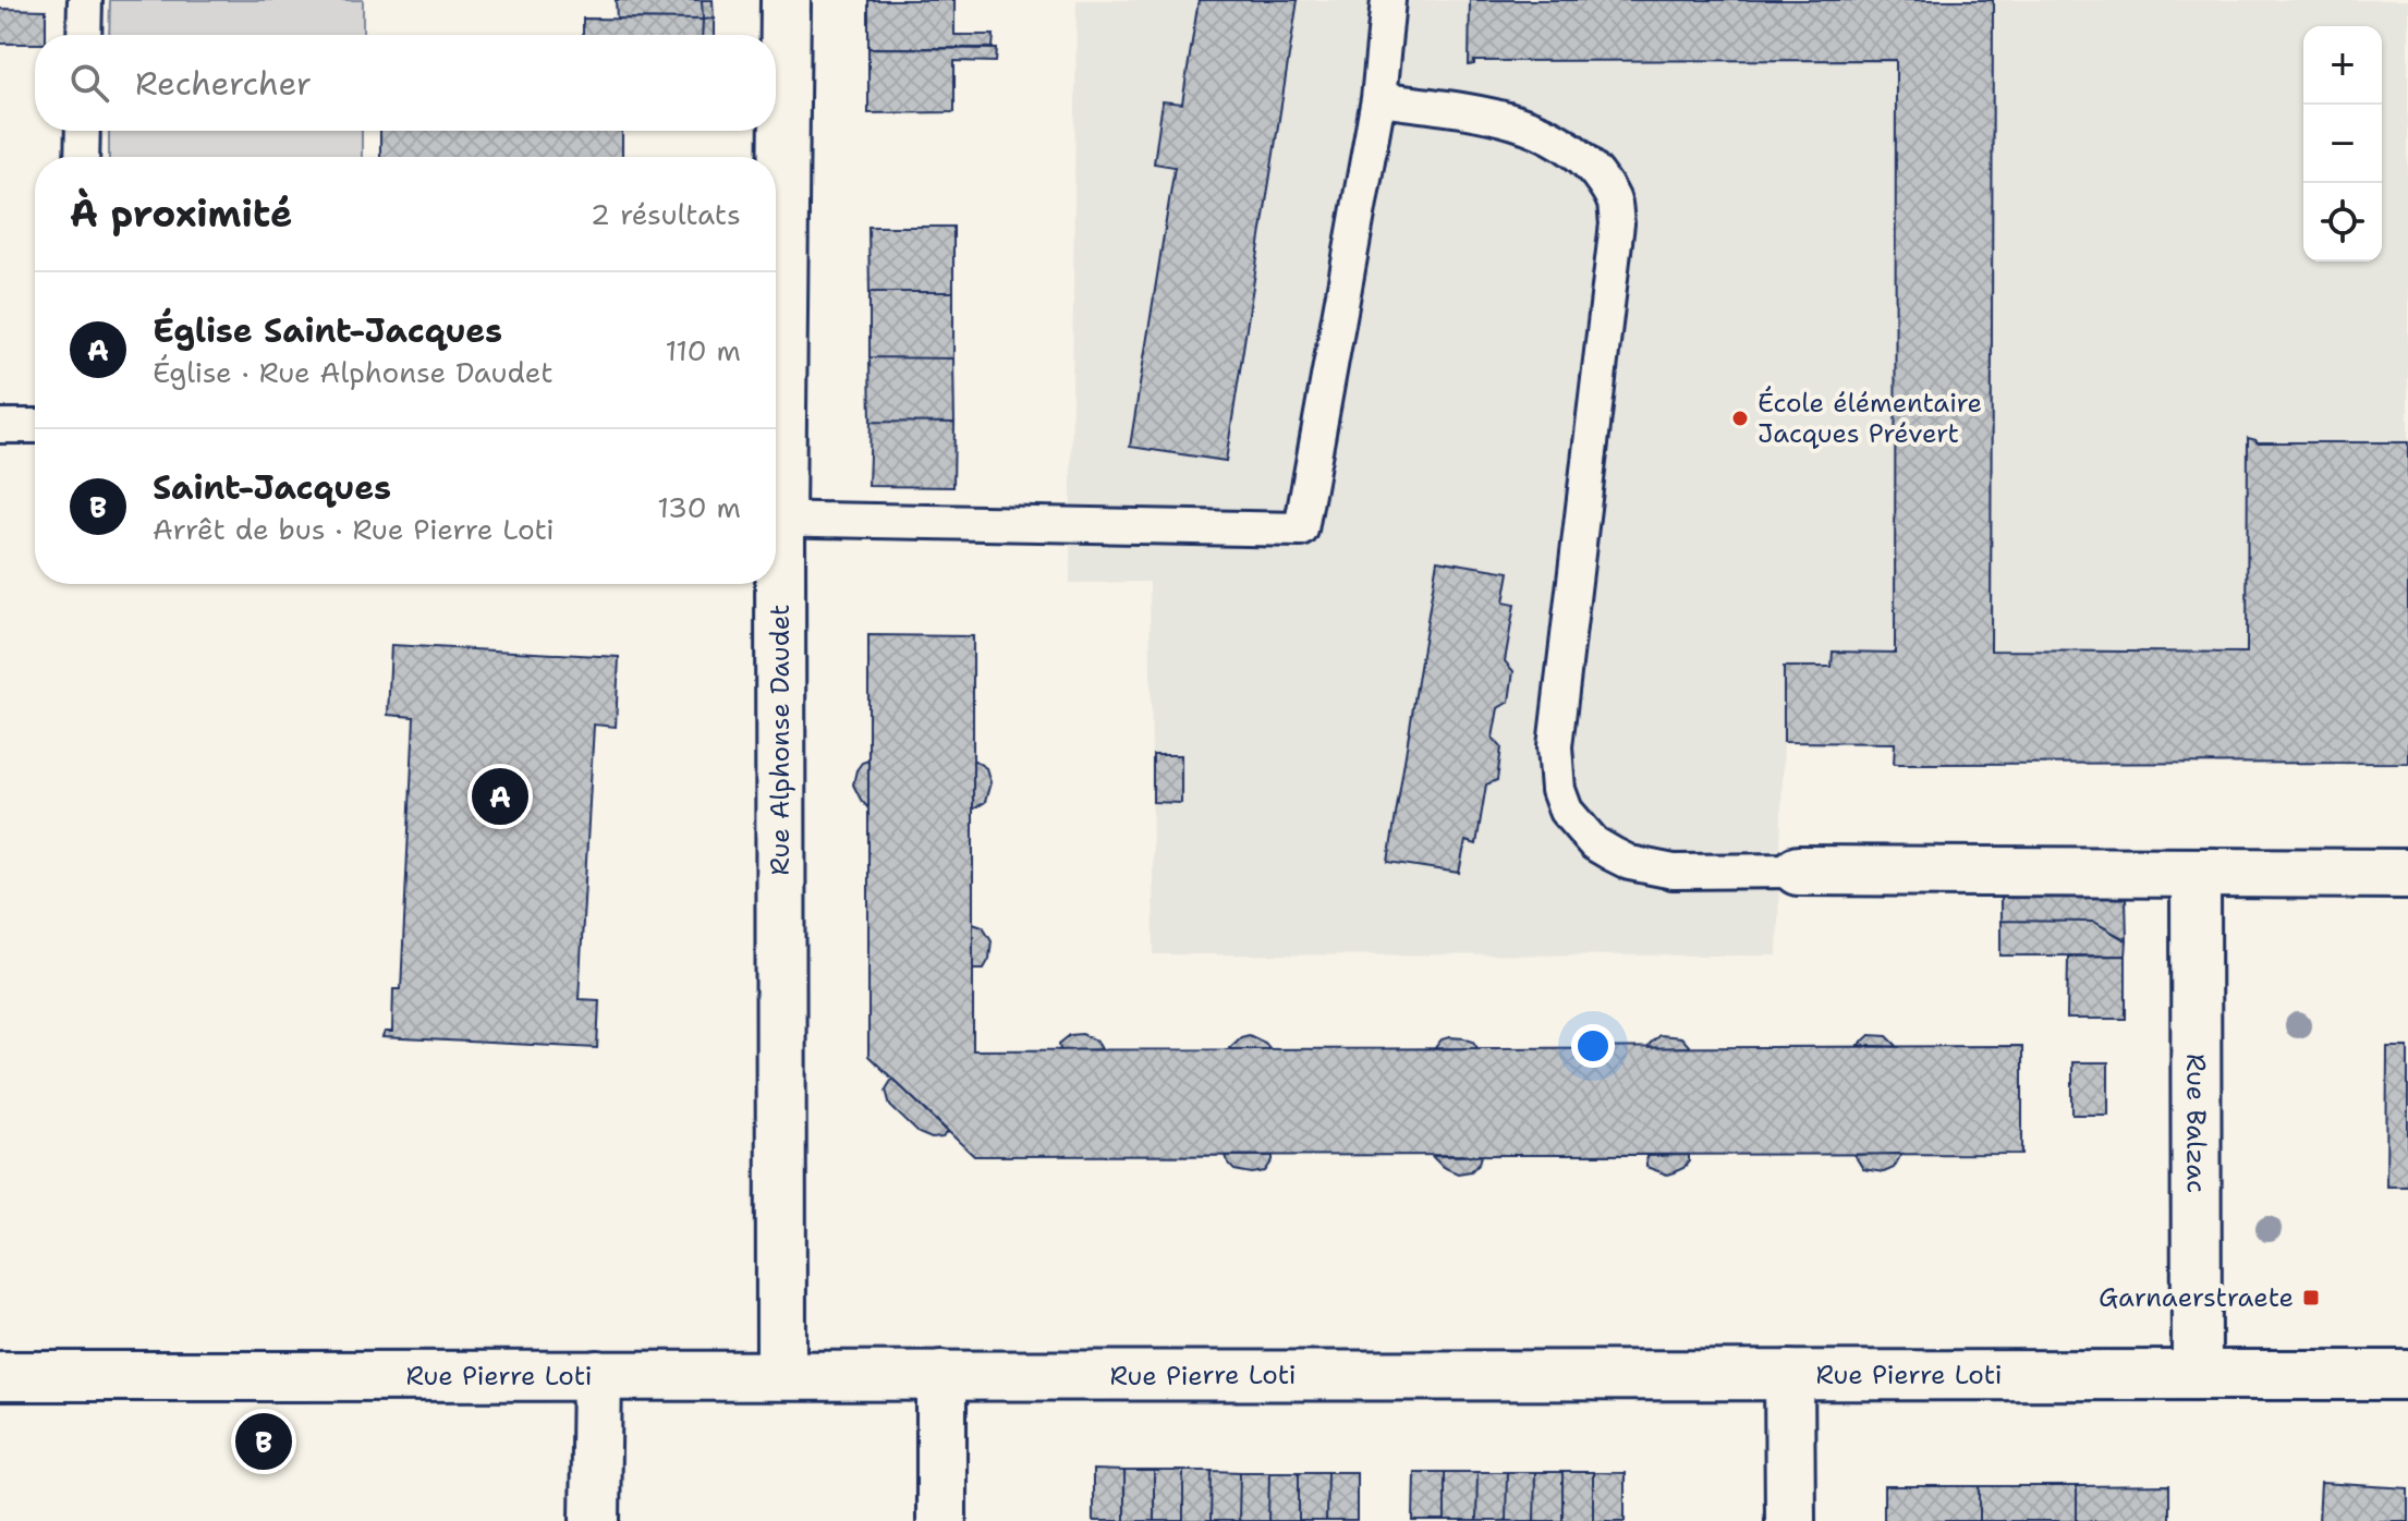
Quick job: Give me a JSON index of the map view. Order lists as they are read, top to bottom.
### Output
{
  "streets": {
    "street": ["Rue Alphonse Daudet", "Rue Balzac", "Rue Pierre Loti"]
  },
  "crossings": [
    ["Rue Alphonse Daudet", "Rue Pierre Loti"],
    ["Rue Balzac", "Rue Pierre Loti"]
  ],
  "places": {
    "other": ["École élémentaire Jacques Prévert"],
    "transit": ["Garnaerstraete"]
  },
  "page": {
    "map_buttons": ["+", "−"],
    "search": "Rechercher",
    "heading": ["À proximité", "2 résultats"],
    "list": [
      {
        "mark": "A",
        "name": "Église Saint-Jacques",
        "note": "Église · Rue Alphonse Daudet",
        "value": "110 m"
      },
      {
        "mark": "B",
        "name": "Saint-Jacques",
        "note": "Arrêt de bus · Rue Pierre Loti",
        "value": "130 m"
      }
    ],
    "pins": ["A", "B"]
  }
}
